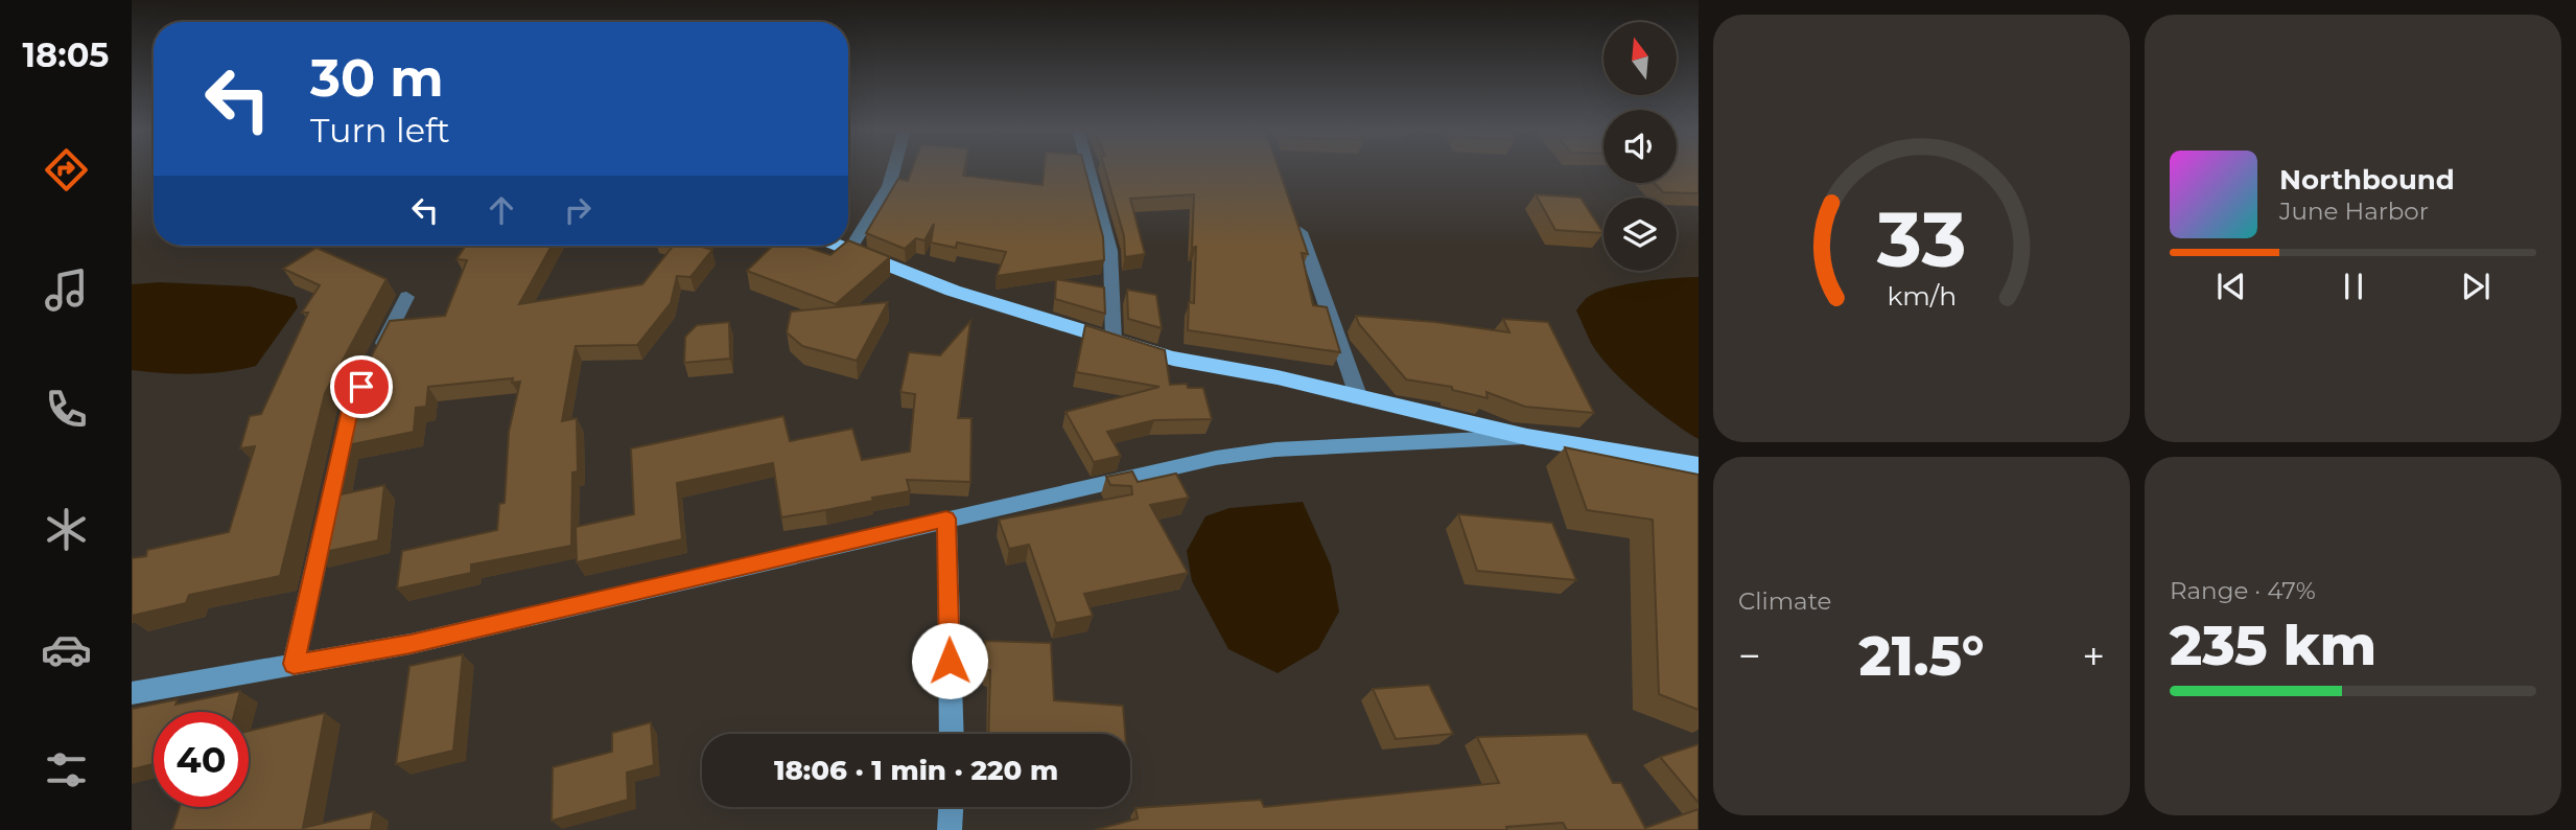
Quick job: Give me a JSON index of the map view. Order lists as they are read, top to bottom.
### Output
{
  "north": "top",
  "page": {
    "tabs": "18:05",
    "turn": ["30 m", "Turn left"],
    "song": ["Northbound", "June Harbor"],
    "tile": [
      "Climate",
      ["Range · 47%", "235 km"]
    ],
    "heat": ["−", "21.5°", "+"],
    "limit": "40",
    "trip": "18:06 · 1 min · 220 m",
    "gauge": ["33", "km/h"]
  }
}
